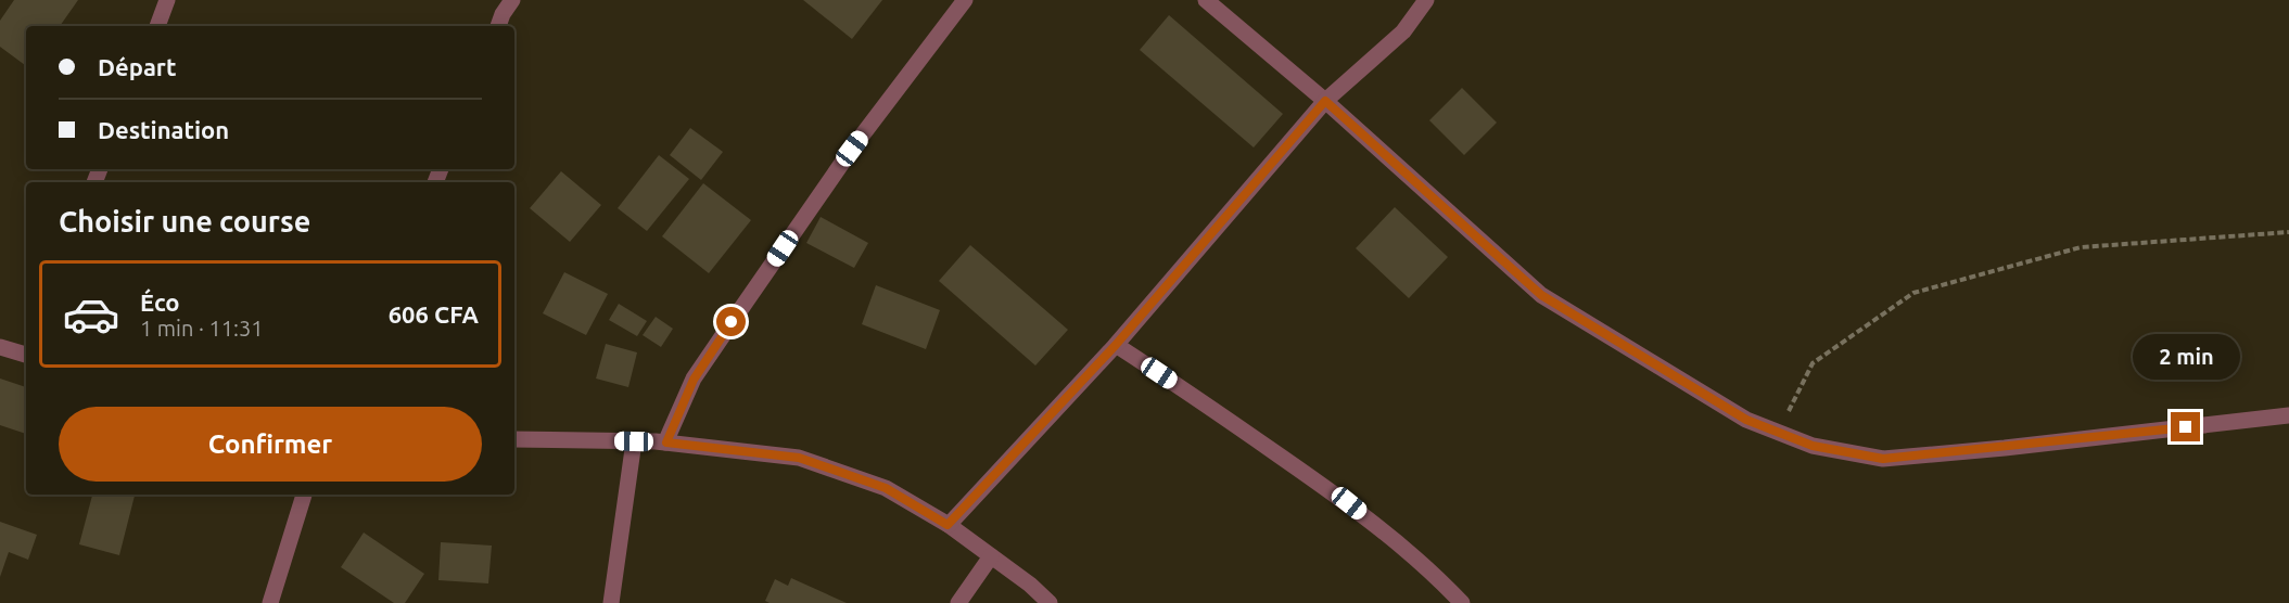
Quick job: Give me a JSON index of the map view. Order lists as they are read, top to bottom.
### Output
{
  "page": {
    "banner": ["Départ", "Destination"],
    "heading": "Choisir une course",
    "list": [
      {
        "name": "Éco",
        "note": "1 min · 11:31",
        "value": "606 CFA"
      }
    ],
    "bubble": "2 min",
    "buttons": "Confirmer"
  }
}
